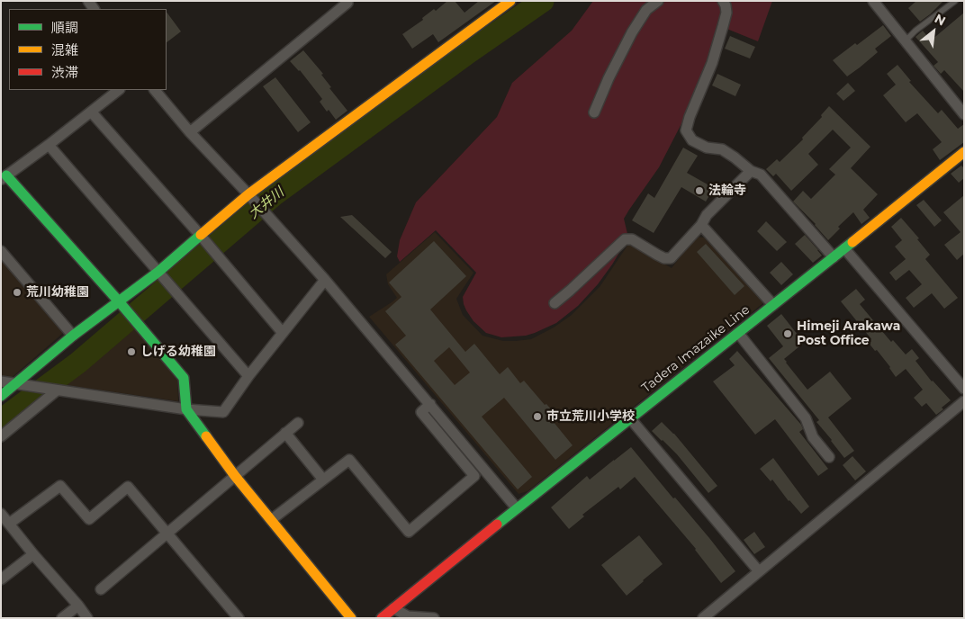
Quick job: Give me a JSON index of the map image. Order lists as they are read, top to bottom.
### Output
{
  "streets": {
    "street": ["Tadera Imazaike Line"]
  },
  "water": ["大井川"],
  "places": [
    "法輪寺",
    "荒川幼稚園",
    "Himeji Arakawa Post Office",
    "しげる幼稚園",
    "市立荒川小学校"
  ],
  "legend": ["順調", "混雑", "渋滞"],
  "north": "top right"
}
